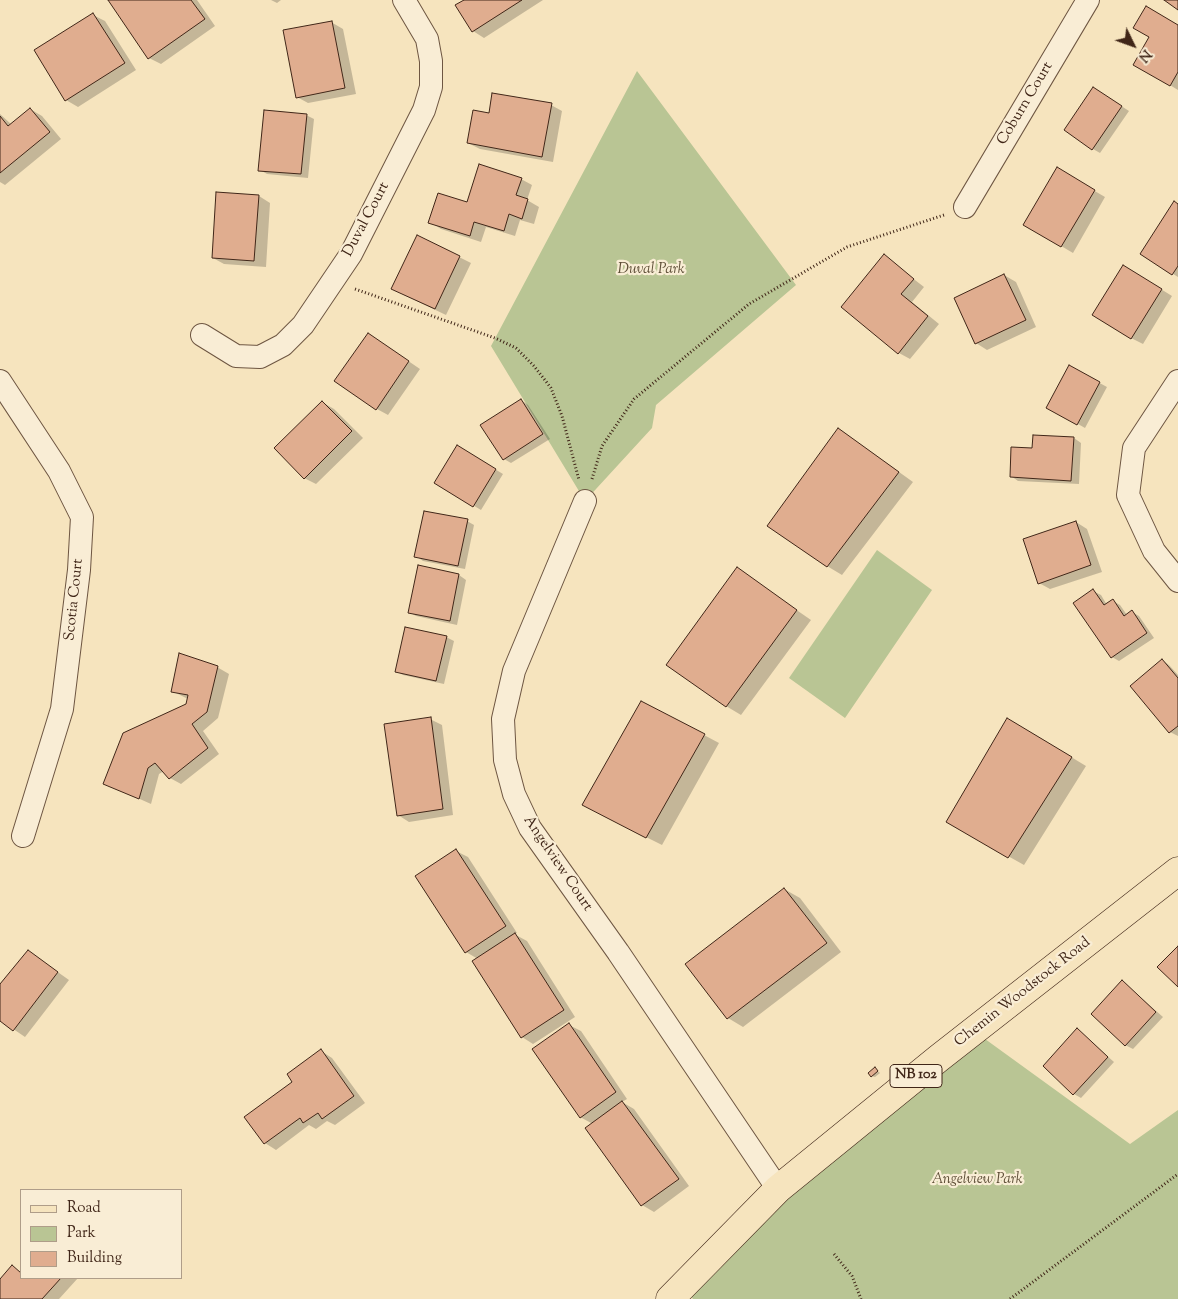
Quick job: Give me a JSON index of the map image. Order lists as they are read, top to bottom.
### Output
{
  "streets": {
    "main road": ["Chemin Woodstock Road", "NB 102"],
    "street": [
      "Coburn Court",
      "Duval Court",
      "Scotia Court",
      "Angelview Court"
    ]
  },
  "crossings": [
    ["Angelview Court", "Chemin Woodstock Road"]
  ],
  "parks": ["Duval Park", "Angelview Park"],
  "legend": ["Road", "Park", "Building"],
  "north": "bottom right"
}
